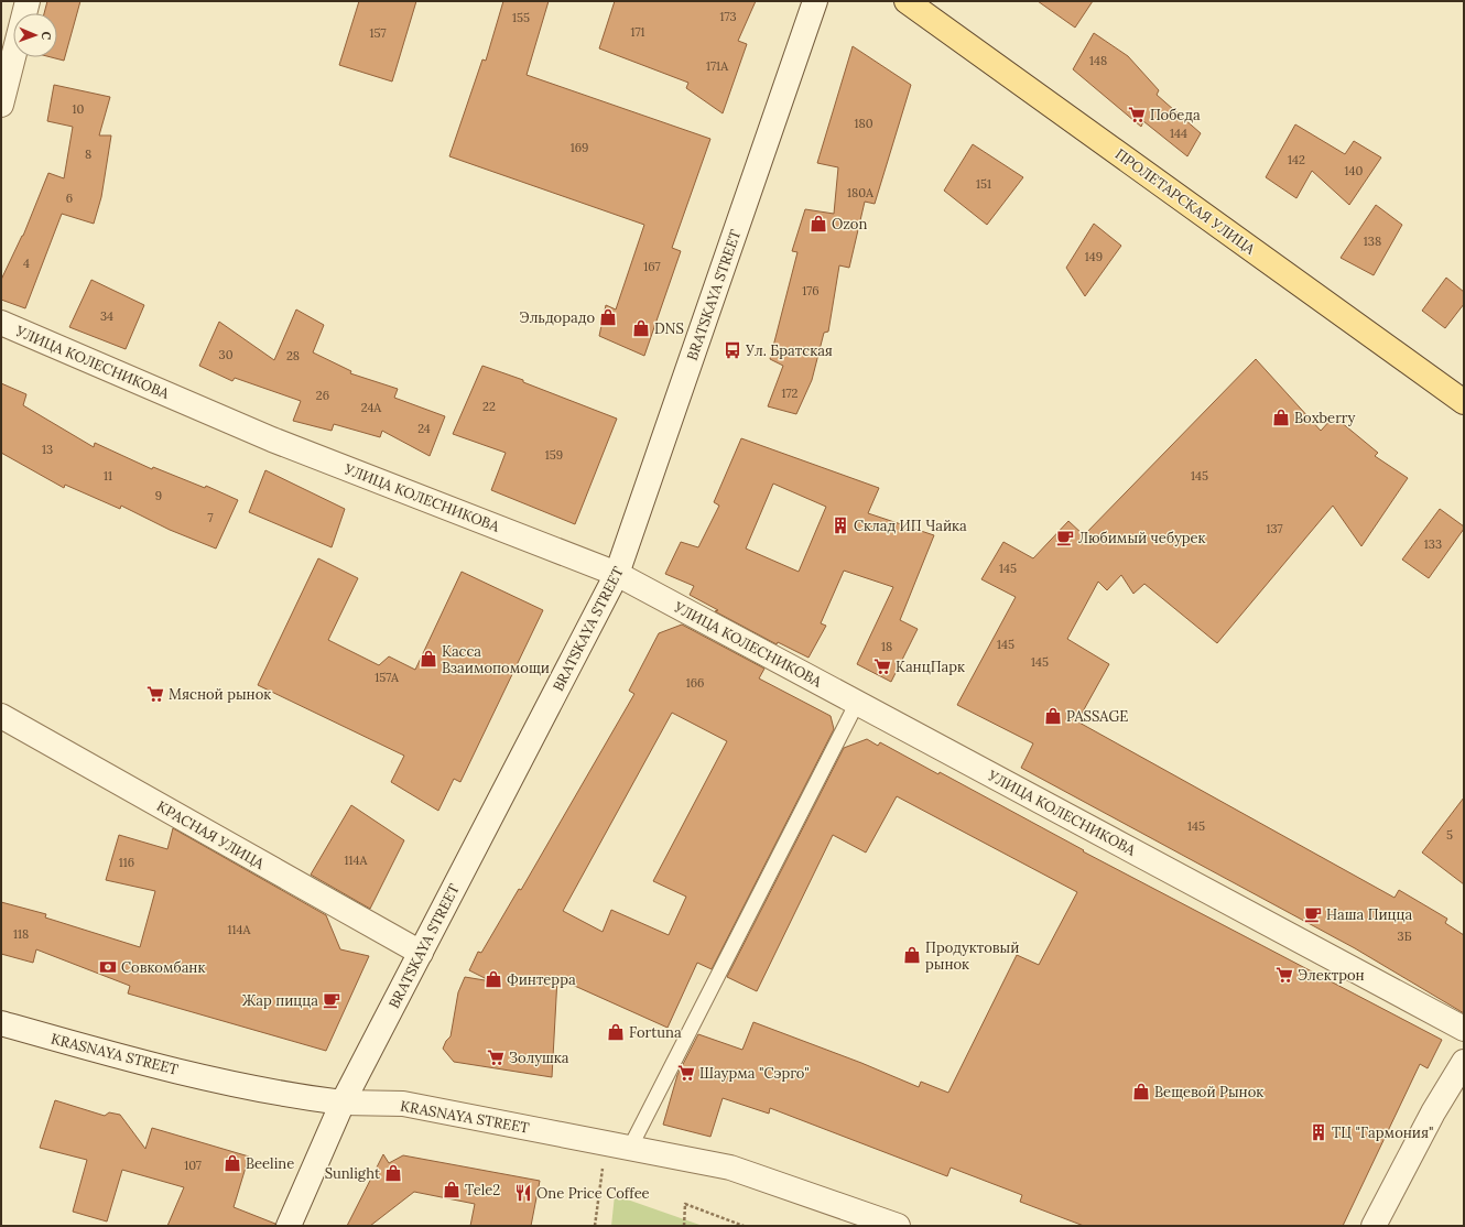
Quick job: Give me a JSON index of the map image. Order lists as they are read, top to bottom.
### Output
{
  "streets": {
    "main road": ["ПРОЛЕТАРСКАЯ УЛИЦА"],
    "street": [
      "BRATSKAYA STREET",
      "УЛИЦА КОЛЕСНИКОВА",
      "КРАСНАЯ УЛИЦА",
      "KRASNAYA STREET"
    ]
  },
  "crossings": [
    ["BRATSKAYA STREET", "УЛИЦА КОЛЕСНИКОВА"],
    ["BRATSKAYA STREET", "КРАСНАЯ УЛИЦА"],
    ["BRATSKAYA STREET", "KRASNAYA STREET"]
  ],
  "places": {
    "supermarket": [
      "Победа",
      "КанцПарк",
      "Мясной рынок",
      "Электрон",
      "Золушка",
      "Шаурма \"Сэрго\""
    ],
    "shop": [
      "Ozon",
      "Эльдорадо",
      "DNS",
      "Boxberry",
      "Касса Взаимопомощи",
      "PASSAGE",
      "Продуктовый рынок",
      "Финтерра",
      "Fortuna",
      "Вещевой Рынок",
      "Beeline",
      "Sunlight",
      "Tele2"
    ],
    "bus stop": ["Ул. Братская"],
    "building": ["Склад ИП Чайка", "ТЦ \"Гармония\""],
    "cafe": ["Любимый чебурек", "Наша Пицца", "Жар пицца"],
    "bank": ["Совкомбанк"],
    "restaurant": ["One Price Coffee"]
  },
  "house_numbers": [
    "173",
    "155",
    "171",
    "157",
    "148",
    "171А",
    "10",
    "180",
    "144",
    "169",
    "8",
    "142",
    "140",
    "151",
    "180А",
    "6",
    "138",
    "149",
    "4",
    "167",
    "176",
    "34",
    "30",
    "28",
    "172",
    "26",
    "22",
    "24А",
    "24",
    "13",
    "159",
    "11",
    "145",
    "9",
    "7",
    "137",
    "133",
    "145",
    "145",
    "18",
    "145",
    "157А",
    "166",
    "145",
    "5",
    "114А",
    "116",
    "114А",
    "118",
    "3Б",
    "107"
  ],
  "north": "right"
}
